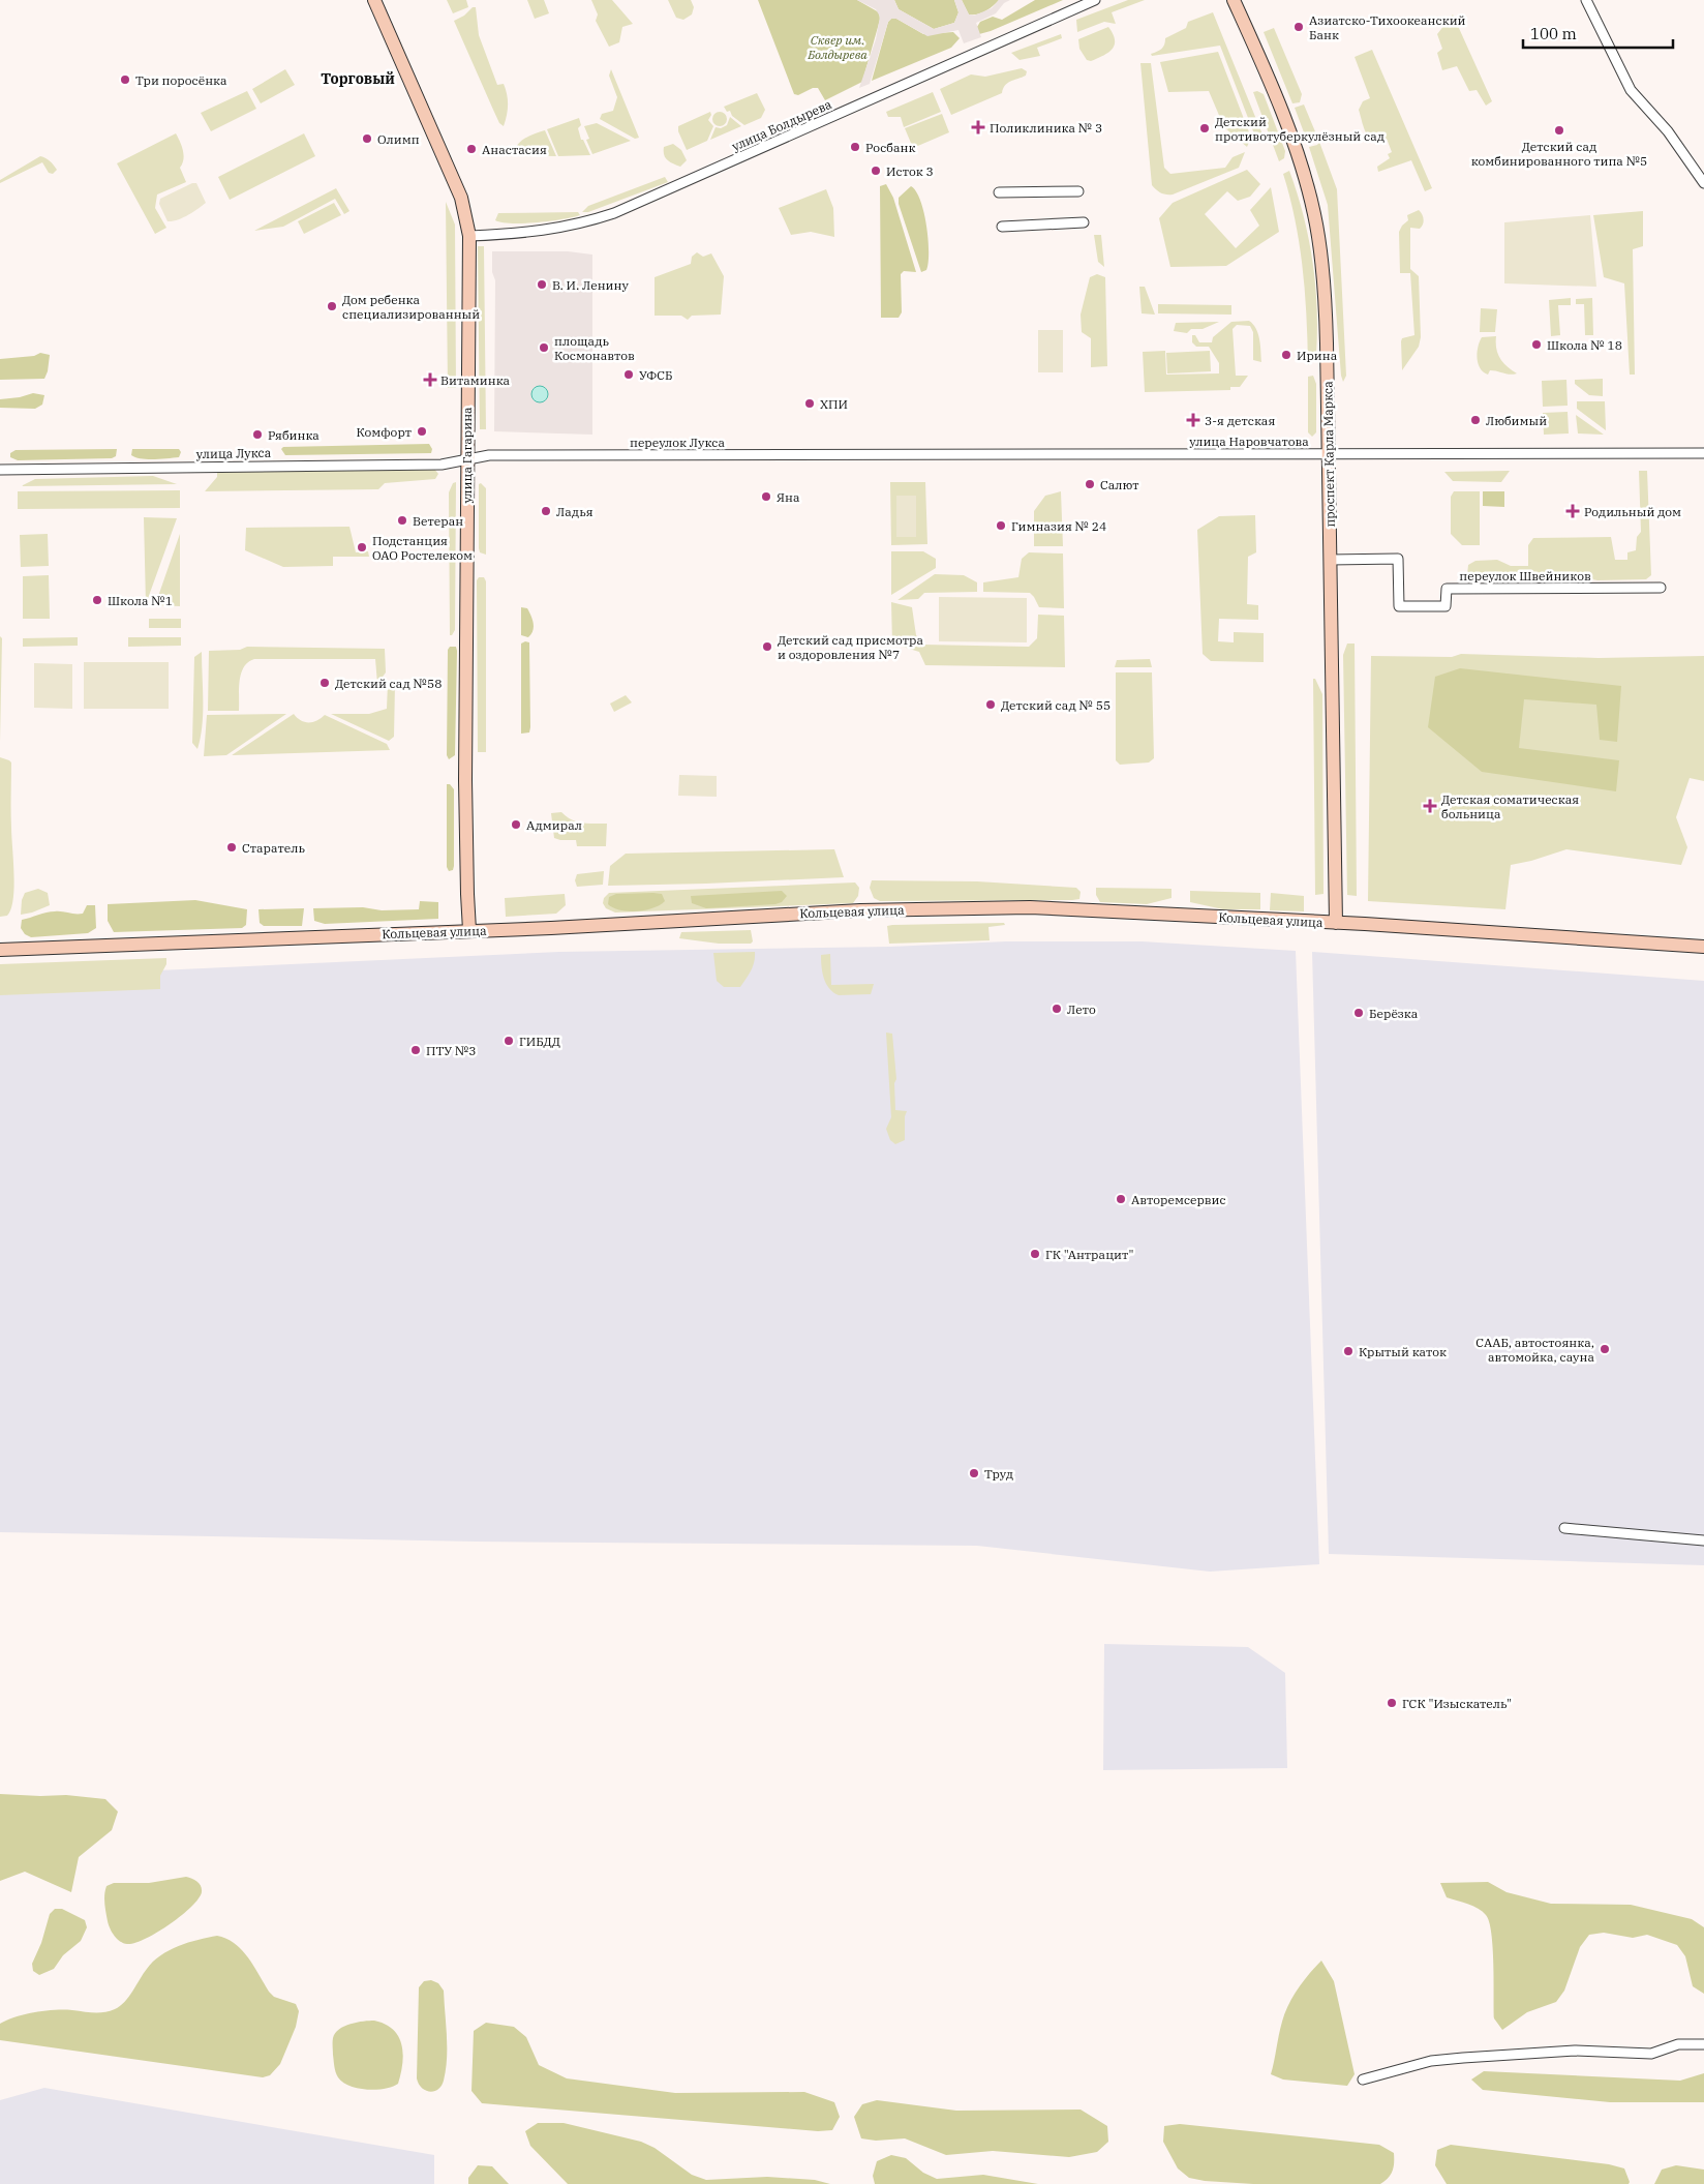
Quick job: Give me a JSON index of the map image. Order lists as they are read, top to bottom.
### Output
{
  "streets": {
    "main road": ["проспект Карла Маркса", "улица Гагарина", "Кольцевая улица"],
    "street": [
      "улица Болдырева",
      "улица Наровчатова",
      "переулок Лукса",
      "улица Лукса",
      "переулок Швейников"
    ]
  },
  "crossings": [
    ["улица Болдырева", "улица Гагарина"],
    ["улица Наровчатова", "переулок Лукса"],
    ["улица Наровчатова", "проспект Карла Маркса"],
    ["переулок Лукса", "улица Лукса"],
    ["переулок Лукса", "улица Гагарина"],
    ["улица Лукса", "улица Гагарина"],
    ["проспект Карла Маркса", "переулок Швейников"],
    ["проспект Карла Маркса", "Кольцевая улица"],
    ["улица Гагарина", "Кольцевая улица"]
  ],
  "districts": ["Торговый"],
  "parks": ["Сквер им. Болдырева"],
  "places": {
    "other": [
      "Азиатско-Тихоокеанский Банк",
      "Три поросёнка",
      "Детский противотуберкулёзный сад",
      "Детский сад комбинированного типа №5",
      "Олимп",
      "Росбанк",
      "Анастасия",
      "Исток 3",
      "В. И. Ленину",
      "Дом ребенка специализированный",
      "Школа № 18",
      "площадь Космонавтов",
      "Ирина",
      "УФСБ",
      "ХПИ",
      "Любимый",
      "Комфорт",
      "Рябинка",
      "Салют",
      "Яна",
      "Ладья",
      "Ветеран",
      "Гимназия № 24",
      "Подстанция ОАО Ростелеком",
      "Школа №1",
      "Детский сад присмотра и оздоровления №7",
      "Детский сад №58",
      "Детский сад № 55",
      "Адмирал",
      "Старатель",
      "Лето",
      "Берёзка",
      "ГИБДД",
      "ПТУ №3",
      "Авторемсервис",
      "ГК \"Антрацит\"",
      "СААБ, автостоянка, автомойка, сауна",
      "Крытый каток",
      "Труд",
      "ГСК \"Изыскатель\""
    ],
    "health": [
      "Поликлиника № 3",
      "Витаминка",
      "3-я детская",
      "Родильный дом",
      "Детская соматическая больница"
    ]
  },
  "scale_bar": "100 m"
}
